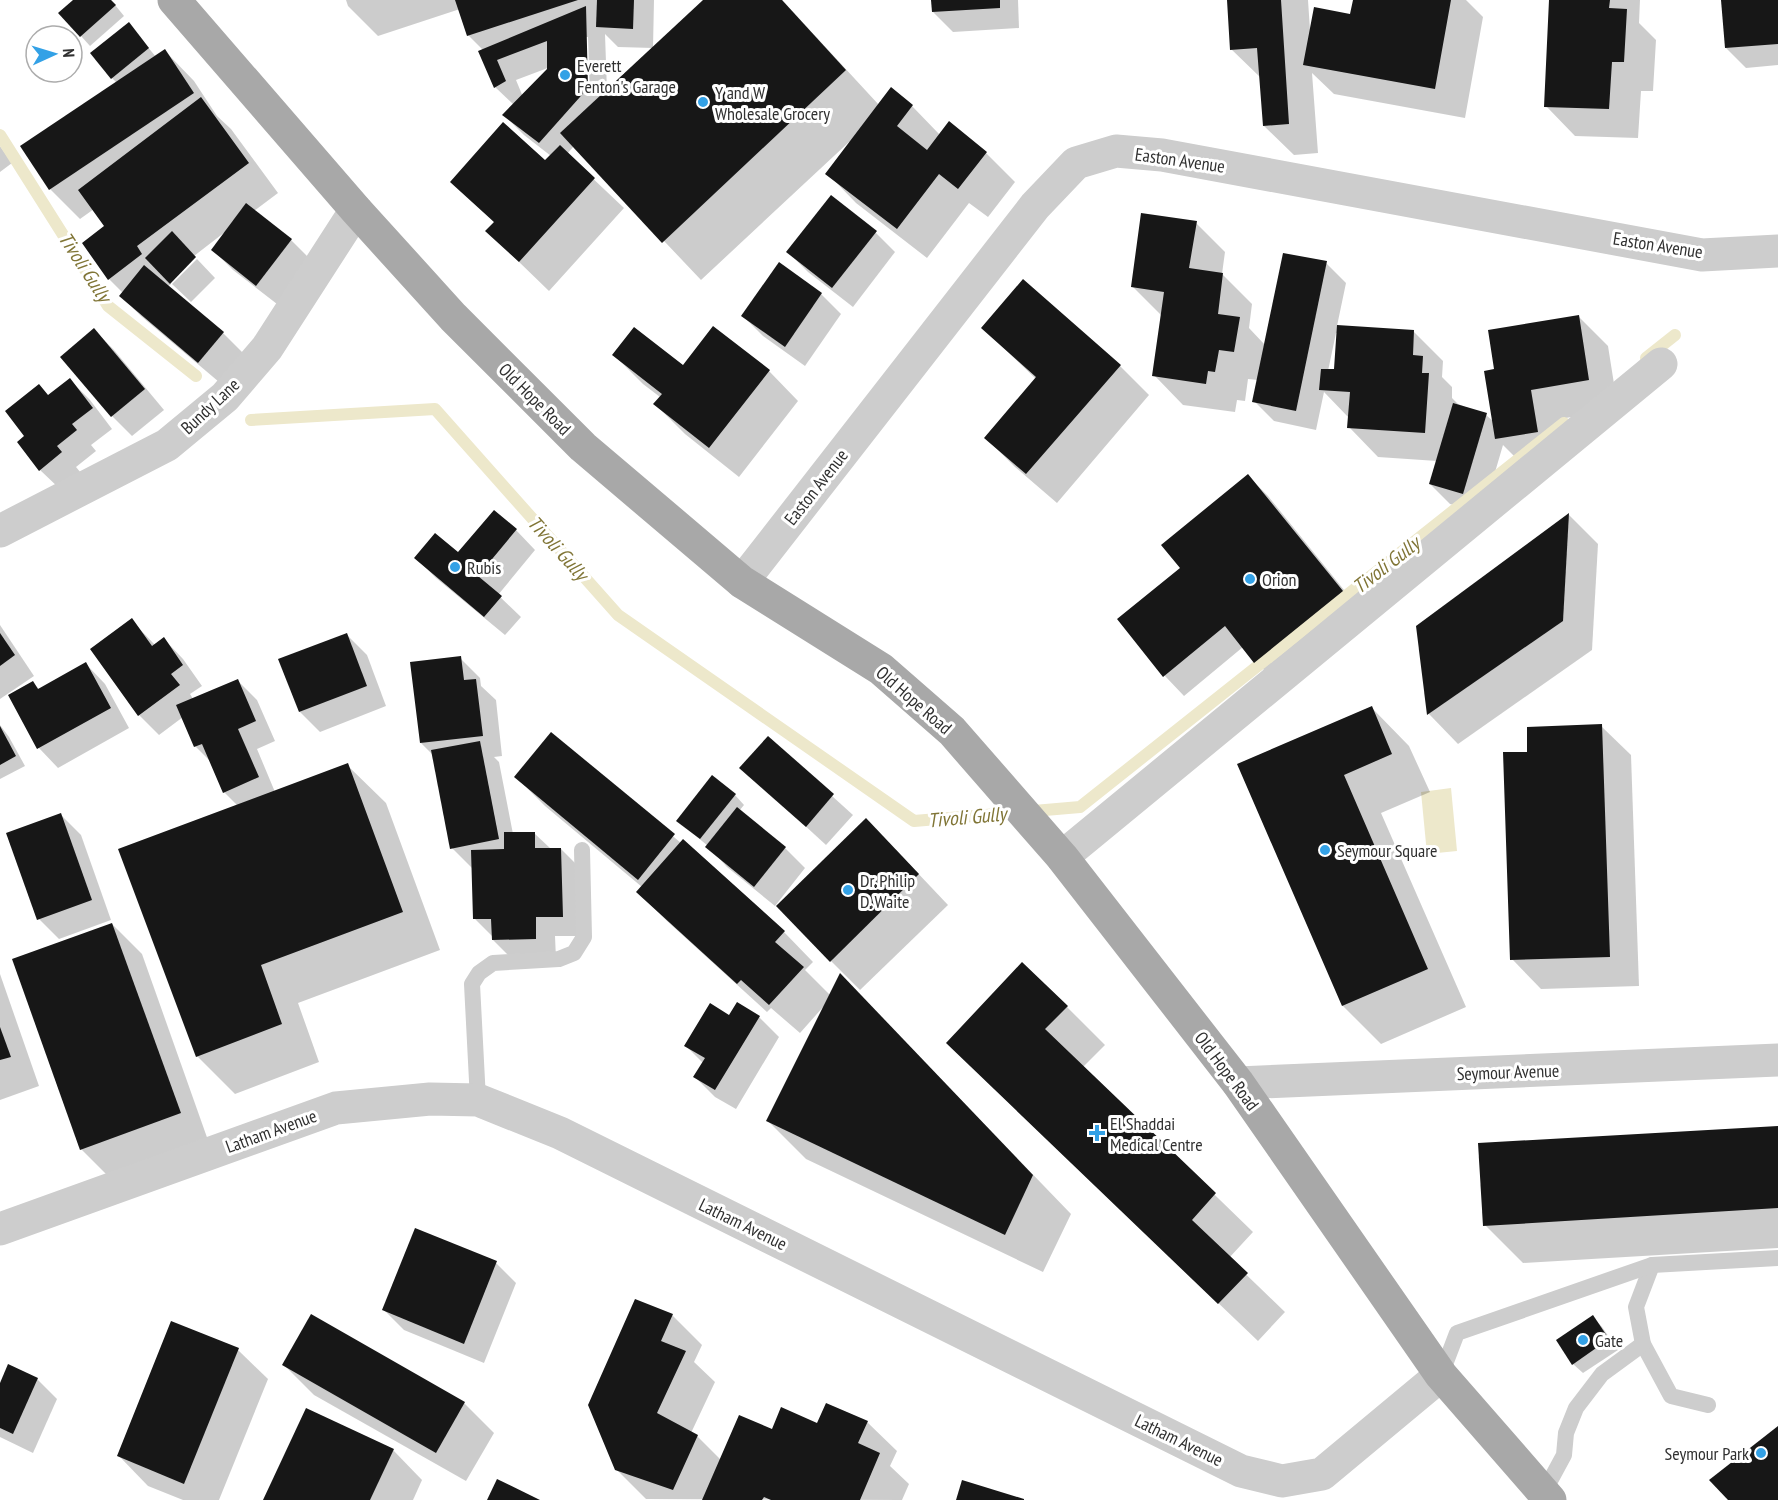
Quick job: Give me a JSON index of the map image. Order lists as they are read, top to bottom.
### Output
{
  "streets": {
    "main road": ["Old Hope Road"],
    "street": [
      "Easton Avenue",
      "Bundy Lane",
      "Seymour Avenue",
      "Latham Avenue"
    ]
  },
  "crossings": [
    ["Easton Avenue", "Old Hope Road"],
    ["Old Hope Road", "Bundy Lane"],
    ["Old Hope Road", "Seymour Avenue"],
    ["Old Hope Road", "Latham Avenue"]
  ],
  "water": ["Tivoli Gully"],
  "places": {
    "other": [
      "Everett Fenton's Garage",
      "Y and W Wholesale Grocery",
      "Rubis",
      "Orion",
      "Seymour Square",
      "Dr. Philip D. Waite",
      "Gate",
      "Seymour Park"
    ],
    "health": ["El Shaddai Medical Centre"]
  },
  "north": "right"
}
